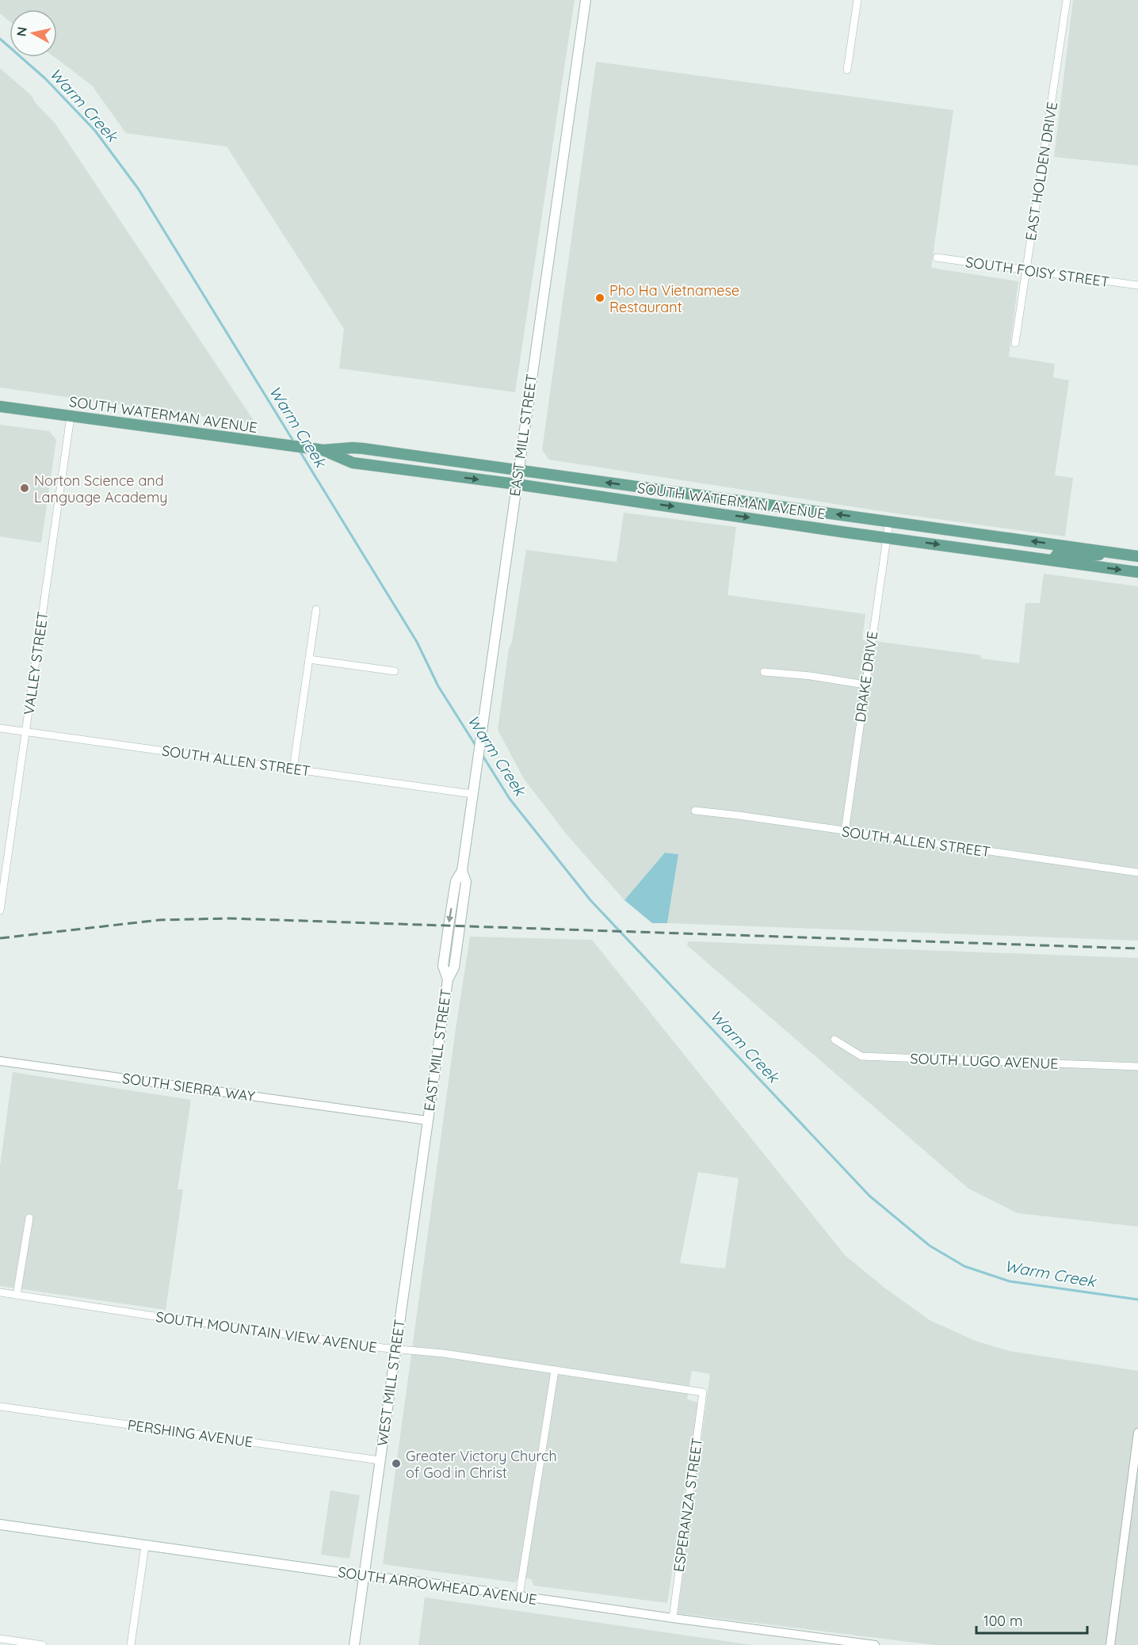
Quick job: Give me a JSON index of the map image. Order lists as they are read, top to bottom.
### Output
{
  "streets": {
    "main road": [
      "SOUTH WATERMAN AVENUE",
      "EAST MILL STREET",
      "WEST MILL STREET",
      "SOUTH ARROWHEAD AVENUE"
    ],
    "street": [
      "EAST HOLDEN DRIVE",
      "SOUTH FOISY STREET",
      "VALLEY STREET",
      "DRAKE DRIVE",
      "SOUTH ALLEN STREET",
      "SOUTH LUGO AVENUE",
      "SOUTH SIERRA WAY",
      "SOUTH MOUNTAIN VIEW AVENUE",
      "PERSHING AVENUE",
      "ESPERANZA STREET"
    ]
  },
  "crossings": [
    ["EAST HOLDEN DRIVE", "SOUTH FOISY STREET"],
    ["SOUTH WATERMAN AVENUE", "EAST MILL STREET"],
    ["SOUTH WATERMAN AVENUE", "VALLEY STREET"],
    ["SOUTH WATERMAN AVENUE", "DRAKE DRIVE"],
    ["EAST MILL STREET", "SOUTH ALLEN STREET"],
    ["EAST MILL STREET", "SOUTH SIERRA WAY"],
    ["EAST MILL STREET", "WEST MILL STREET"],
    ["VALLEY STREET", "SOUTH ALLEN STREET"],
    ["DRAKE DRIVE", "SOUTH ALLEN STREET"],
    ["SOUTH SIERRA WAY", "WEST MILL STREET"],
    ["SOUTH MOUNTAIN VIEW AVENUE", "WEST MILL STREET"],
    ["SOUTH MOUNTAIN VIEW AVENUE", "ESPERANZA STREET"],
    ["WEST MILL STREET", "PERSHING AVENUE"],
    ["WEST MILL STREET", "SOUTH ARROWHEAD AVENUE"],
    ["ESPERANZA STREET", "SOUTH ARROWHEAD AVENUE"]
  ],
  "water": ["Warm Creek"],
  "places": ["Pho Ha Vietnamese Restaurant", "Norton Science and Language Academy", "Greater Victory Church of God in Christ"],
  "scale_bar": "100 m",
  "north": "left"
}
